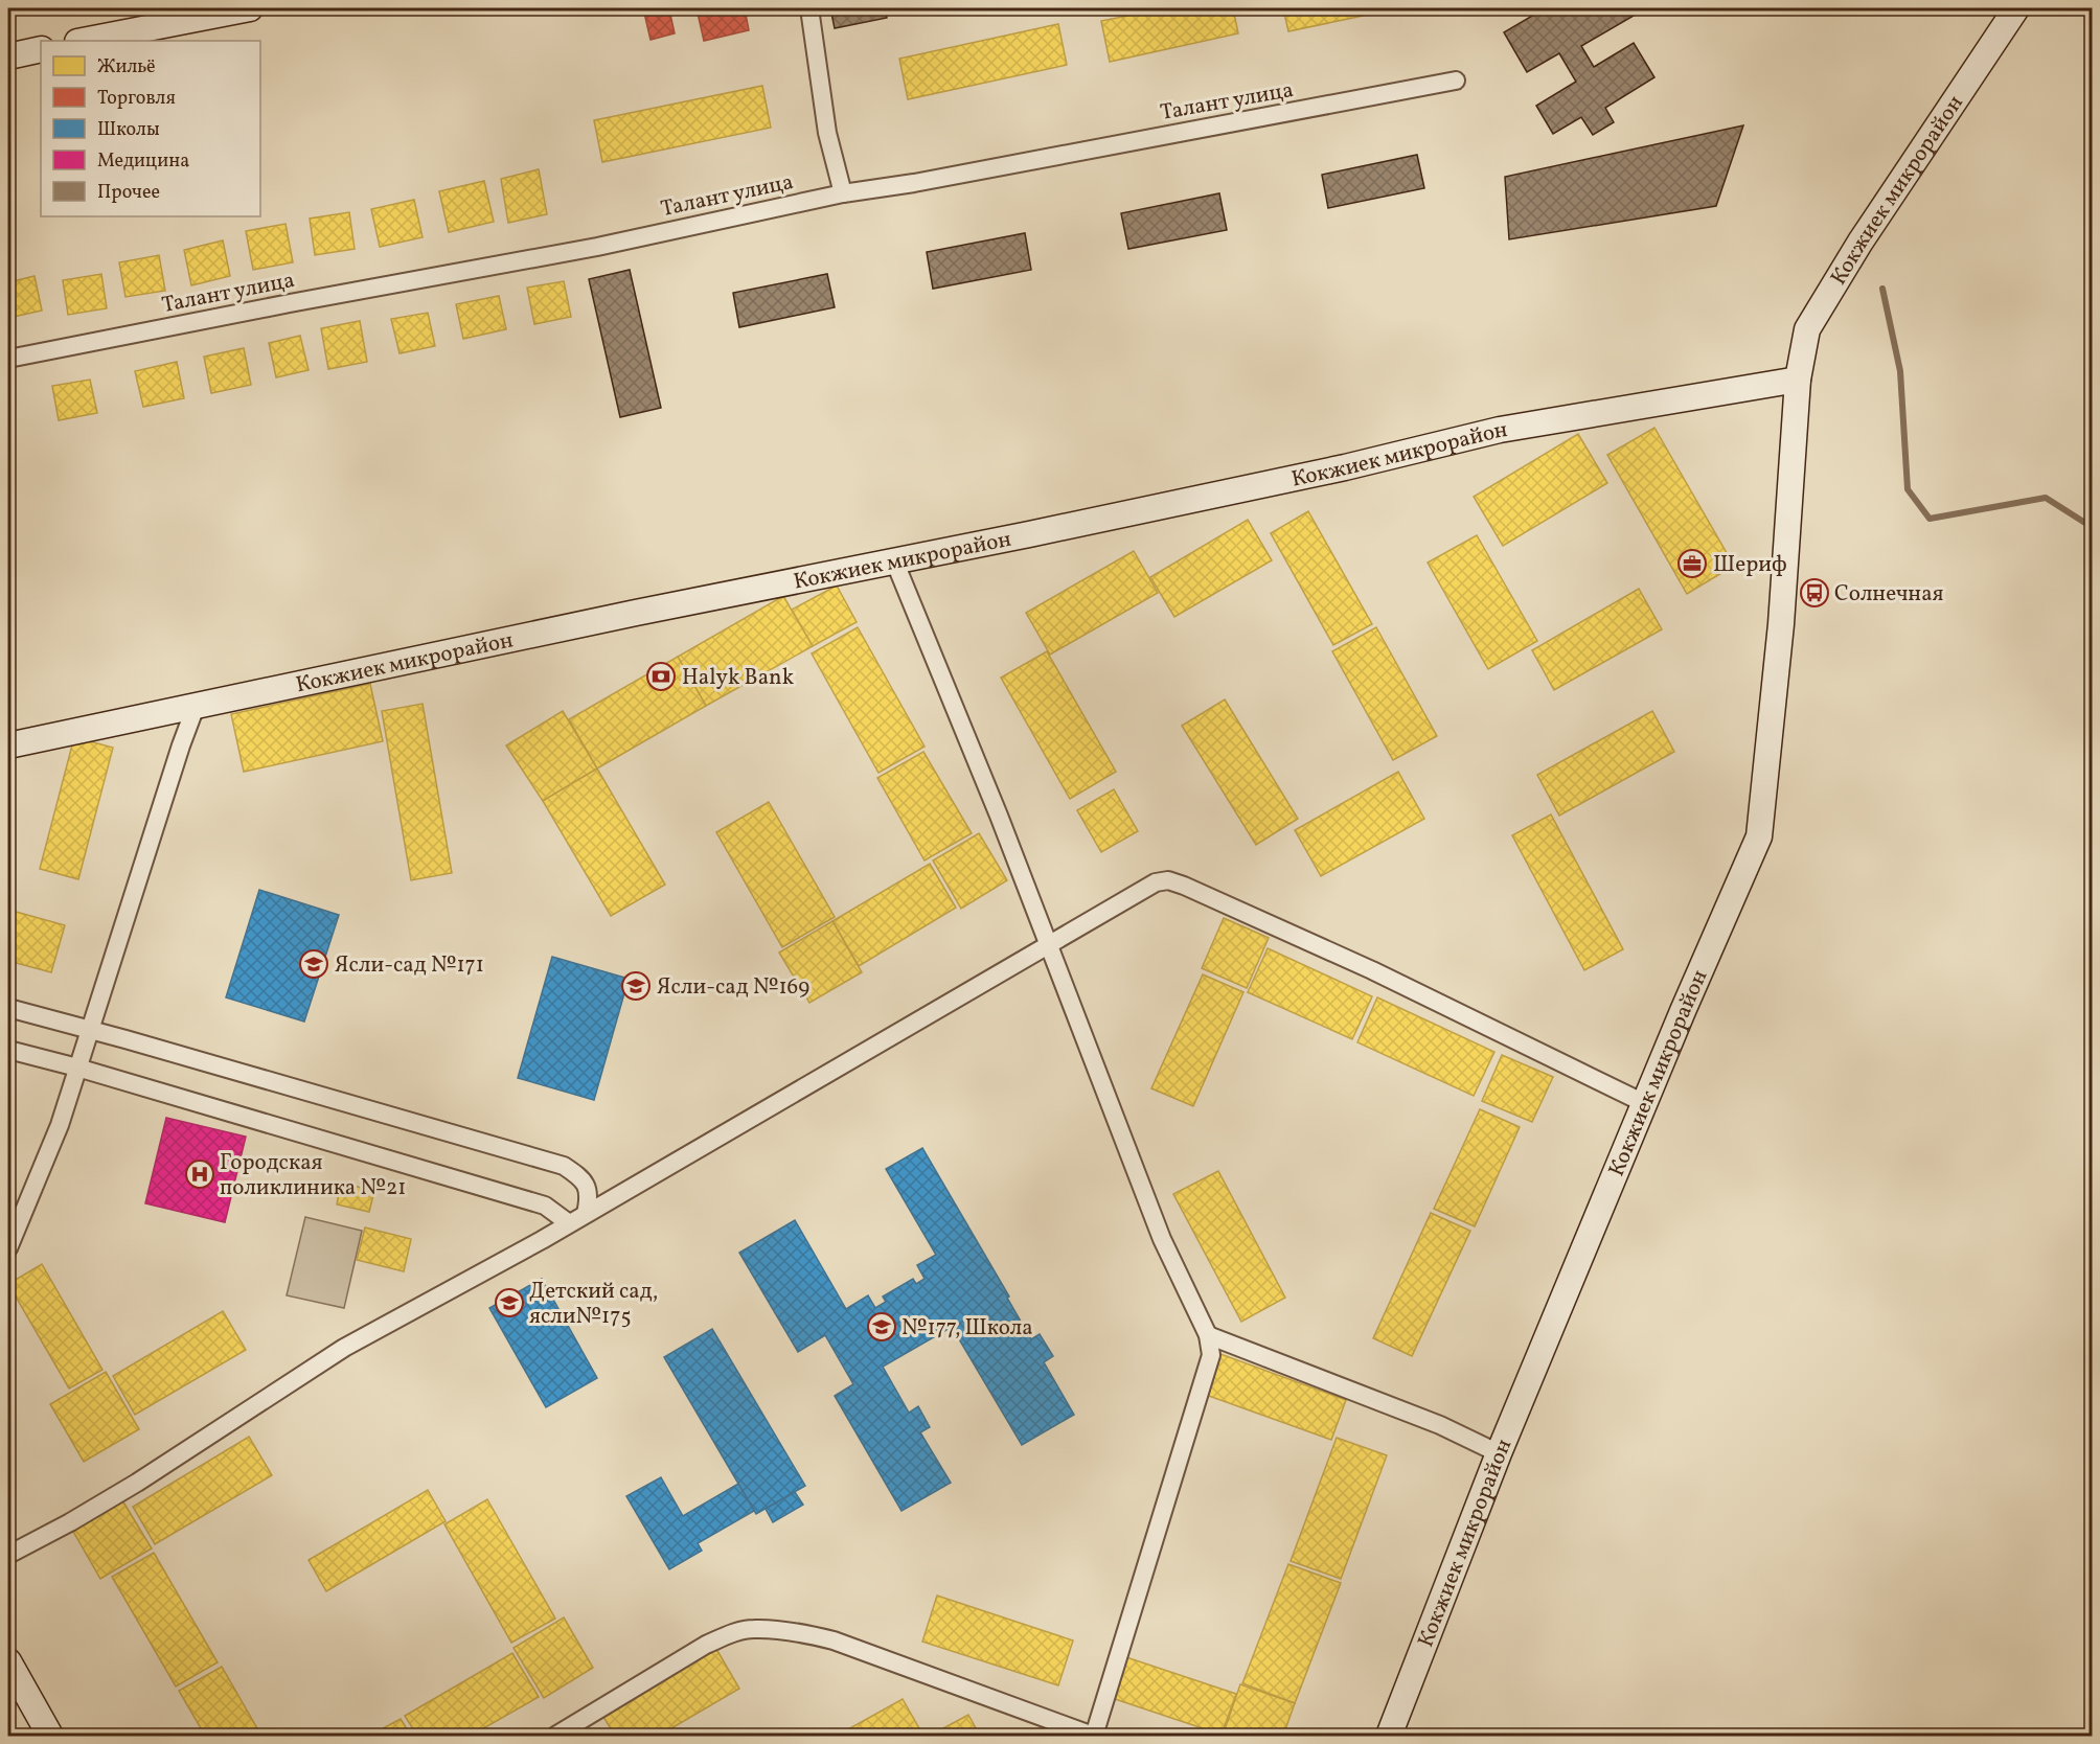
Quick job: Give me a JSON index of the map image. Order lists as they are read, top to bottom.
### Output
{
  "streets": {
    "street": ["Талант улица", "Кокжиек микрорайон"]
  },
  "places": {
    "office": ["Шериф"],
    "bus stop": ["Солнечная"],
    "bank": ["Halyk Bank"],
    "school or university": [
      "Ясли-сад №171",
      "Ясли-сад №169",
      "Детский сад, ясли№175",
      "№177, Школа"
    ],
    "hospital": ["Городская поликлиника №21"]
  },
  "legend": [
    "Жильё",
    "Торговля",
    "Школы",
    "Медицина",
    "Прочее"
  ]
}
